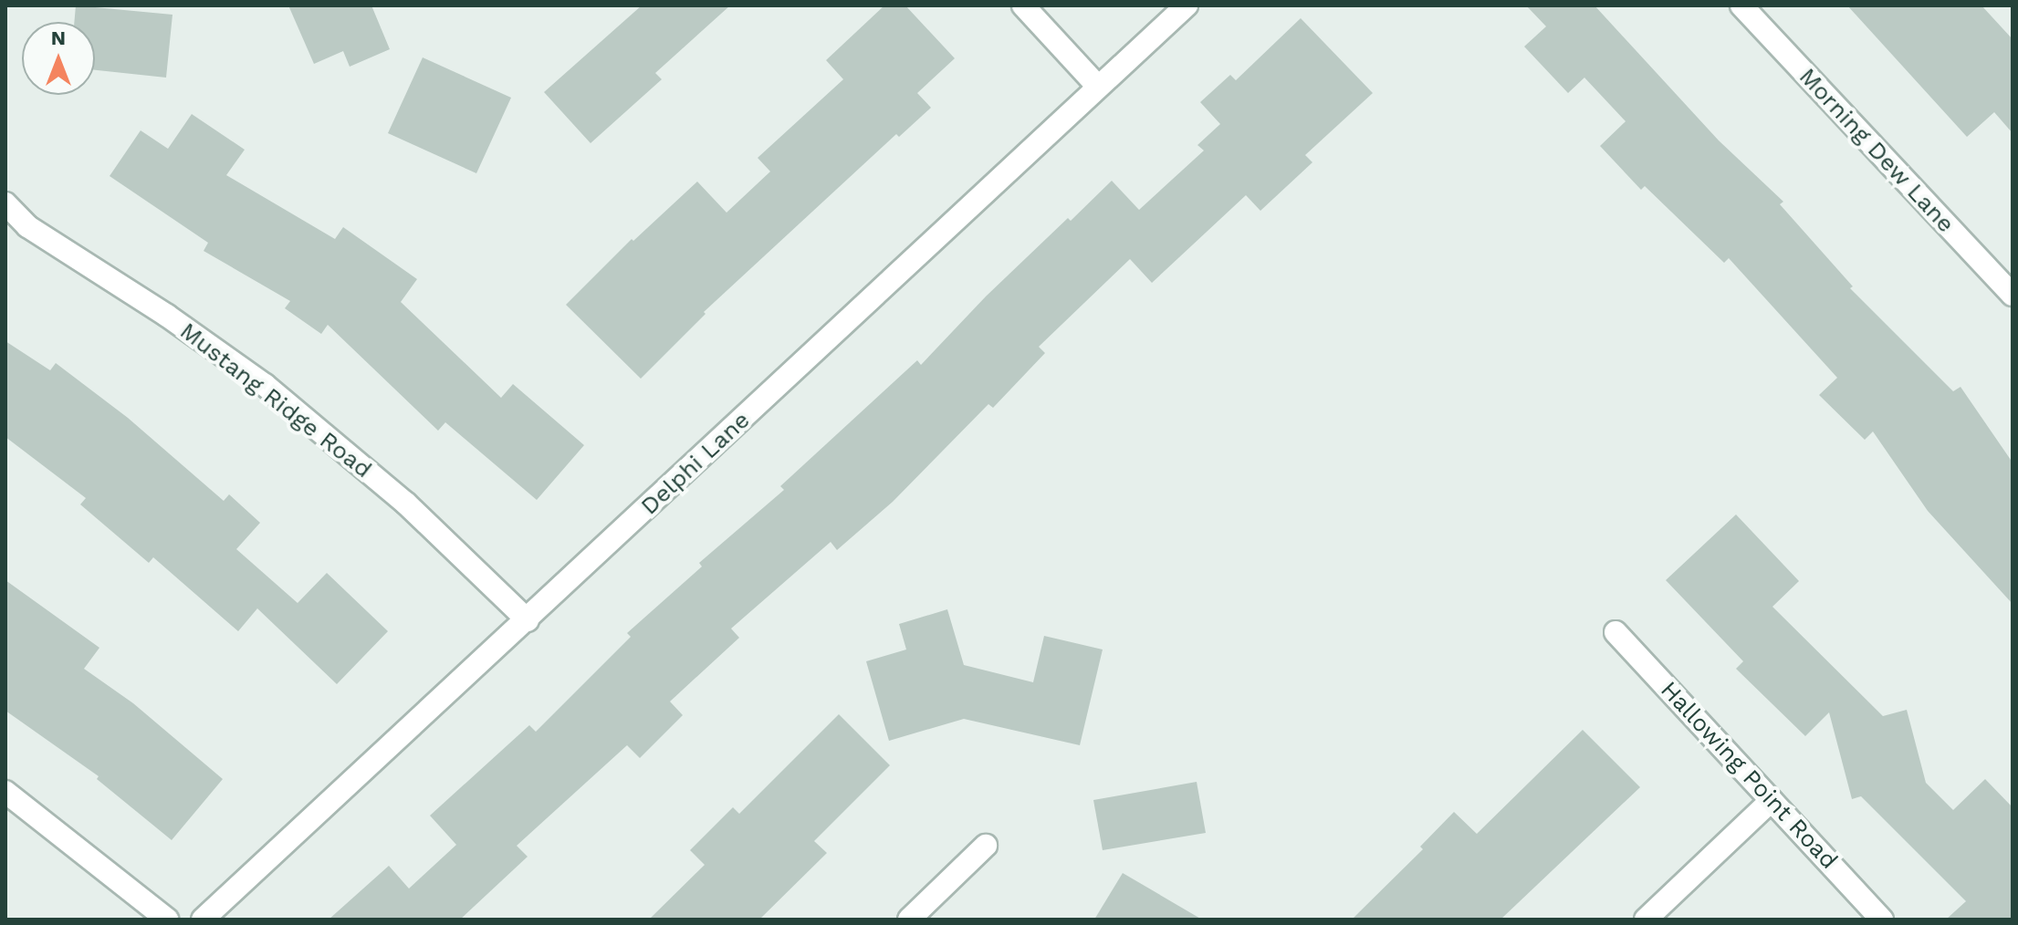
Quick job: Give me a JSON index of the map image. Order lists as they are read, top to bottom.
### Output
{
  "streets": {
    "street": [
      "Morning Dew Lane",
      "Mustang Ridge Road",
      "Delphi Lane",
      "Hallowing Point Road"
    ]
  },
  "crossings": [
    ["Mustang Ridge Road", "Delphi Lane"]
  ],
  "north": "top"
}
